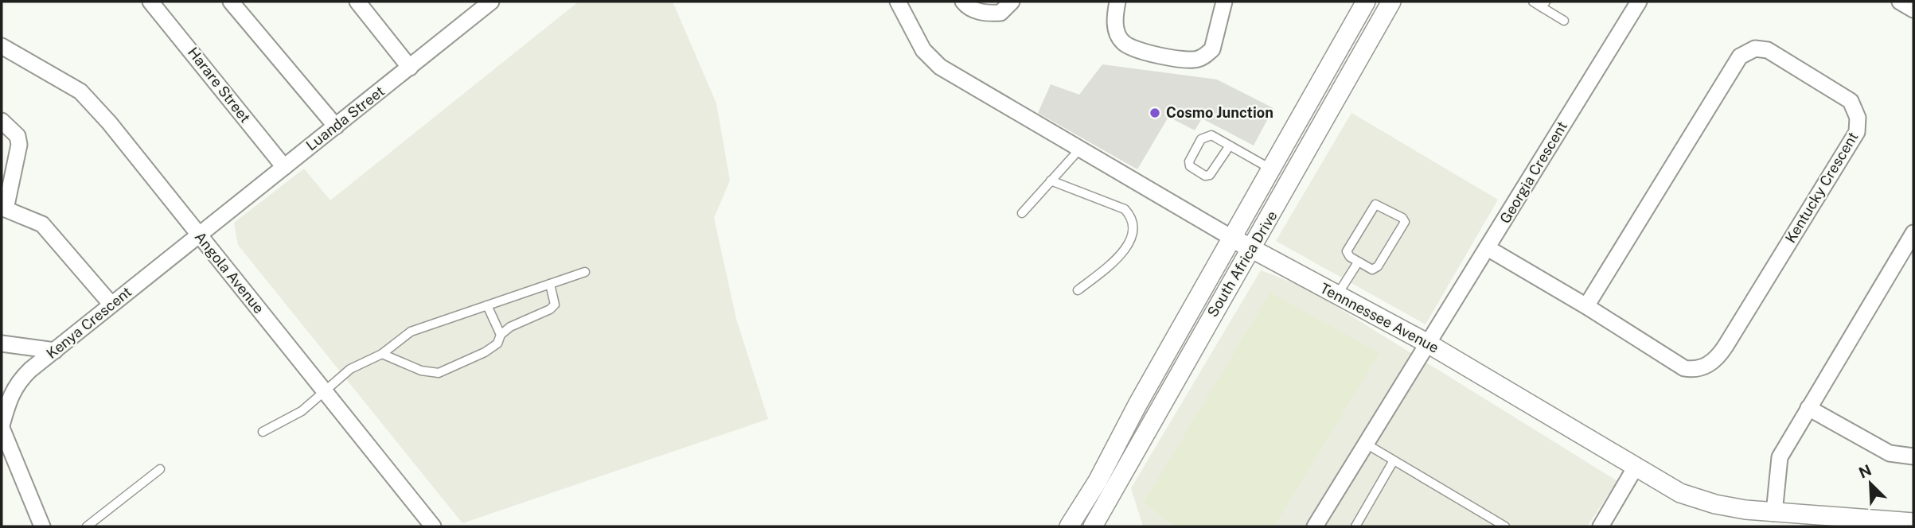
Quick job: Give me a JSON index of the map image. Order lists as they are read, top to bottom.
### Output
{
  "streets": {
    "street": [
      "Harare Street",
      "Luanda Street",
      "Georgia Crescent",
      "Kentucky Crescent",
      "South Africa Drive",
      "Angola Avenue",
      "Tennnessee Avenue",
      "Kenya Crescent"
    ]
  },
  "crossings": [
    ["Harare Street", "Luanda Street"],
    ["Luanda Street", "Angola Avenue"],
    ["Luanda Street", "Kenya Crescent"],
    ["Georgia Crescent", "Kentucky Crescent"],
    ["Georgia Crescent", "Tennnessee Avenue"],
    ["South Africa Drive", "Tennnessee Avenue"],
    ["Angola Avenue", "Kenya Crescent"]
  ],
  "places": ["Cosmo Junction"],
  "north": "top left"
}
